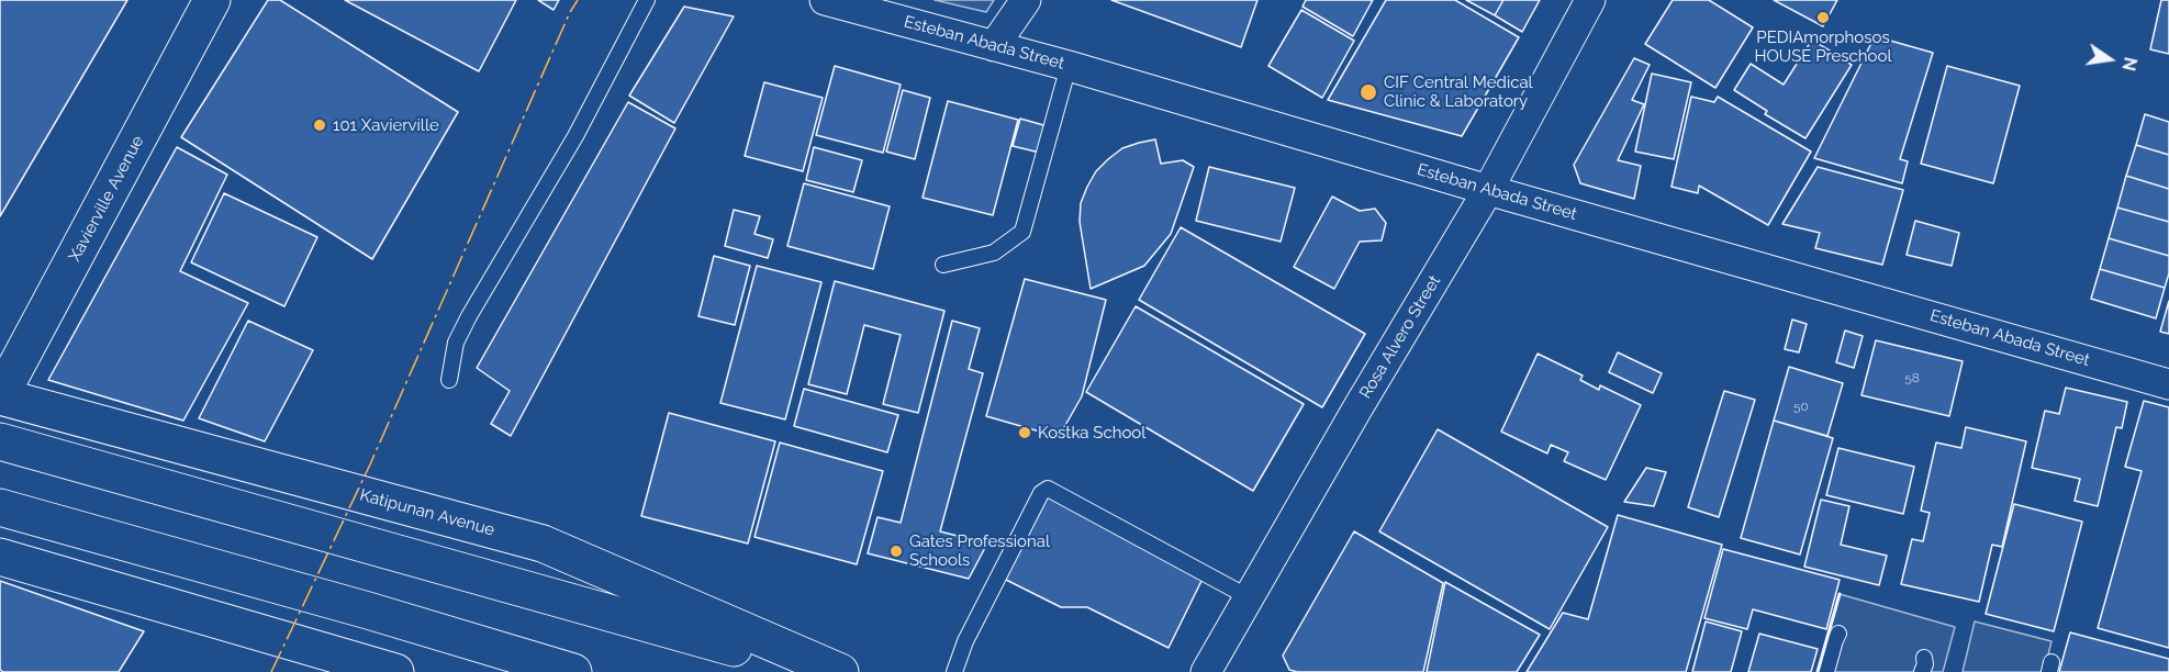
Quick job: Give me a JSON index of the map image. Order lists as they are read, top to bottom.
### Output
{
  "streets": {
    "main road": ["Xavierville Avenue", "Katipunan Avenue"],
    "street": ["Esteban Abada Street", "Rosa Alvero Street"]
  },
  "crossings": [
    ["Esteban Abada Street", "Rosa Alvero Street"],
    ["Xavierville Avenue", "Katipunan Avenue"]
  ],
  "places": [
    "PEDIAmorphosos HOUSE Preschool",
    "CIF Central Medical Clinic & Laboratory",
    "101 Xavierville",
    "Kostka School",
    "Gates Professional Schools"
  ],
  "house_numbers": ["58", "50"],
  "north": "right"
}
